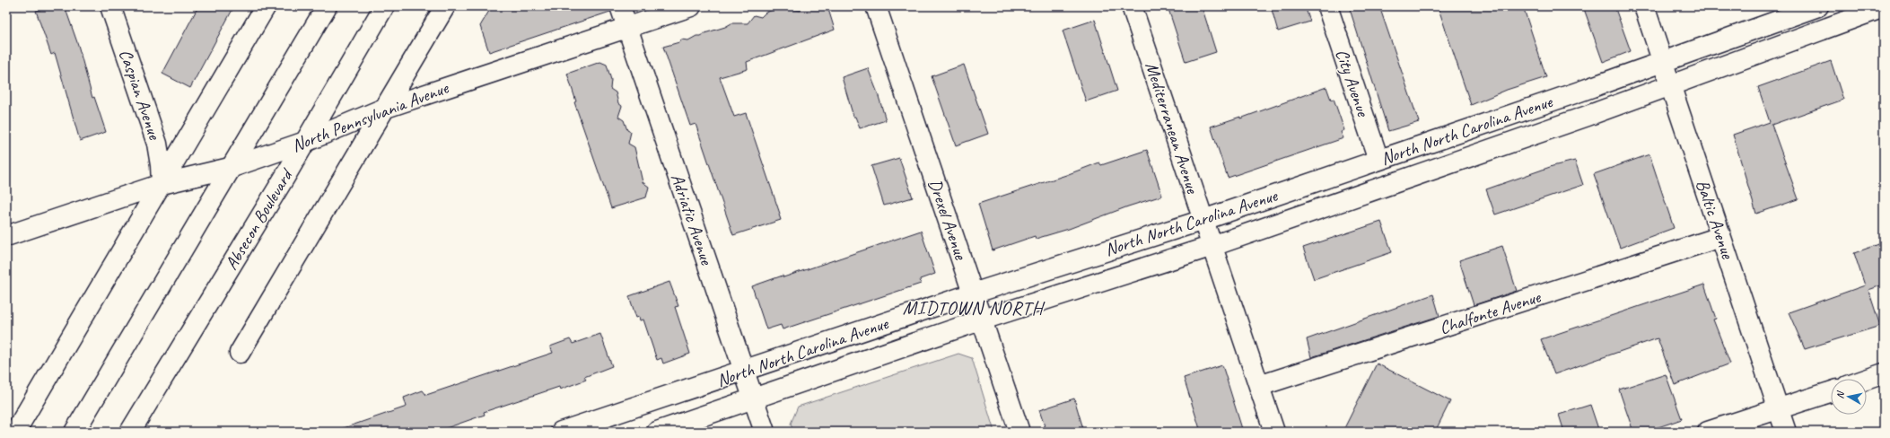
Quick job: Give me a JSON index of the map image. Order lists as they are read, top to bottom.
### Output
{
  "streets": {
    "main road": [
      "City Avenue",
      "Caspian Avenue",
      "North Pennsylvania Avenue",
      "Mediterranean Avenue",
      "North North Carolina Avenue",
      "Adriatic Avenue",
      "Drexel Avenue",
      "Baltic Avenue",
      "Absecon Boulevard",
      "Chalfonte Avenue"
    ]
  },
  "crossings": [
    ["City Avenue", "North North Carolina Avenue"],
    ["Caspian Avenue", "North Pennsylvania Avenue"],
    ["North Pennsylvania Avenue", "Adriatic Avenue"],
    ["North Pennsylvania Avenue", "Absecon Boulevard"],
    ["Mediterranean Avenue", "North North Carolina Avenue"],
    ["Mediterranean Avenue", "Chalfonte Avenue"],
    ["North North Carolina Avenue", "Adriatic Avenue"],
    ["North North Carolina Avenue", "Drexel Avenue"],
    ["North North Carolina Avenue", "Baltic Avenue"],
    ["Baltic Avenue", "Chalfonte Avenue"]
  ],
  "districts": ["MIDTOWN NORTH"],
  "north": "left"
}
